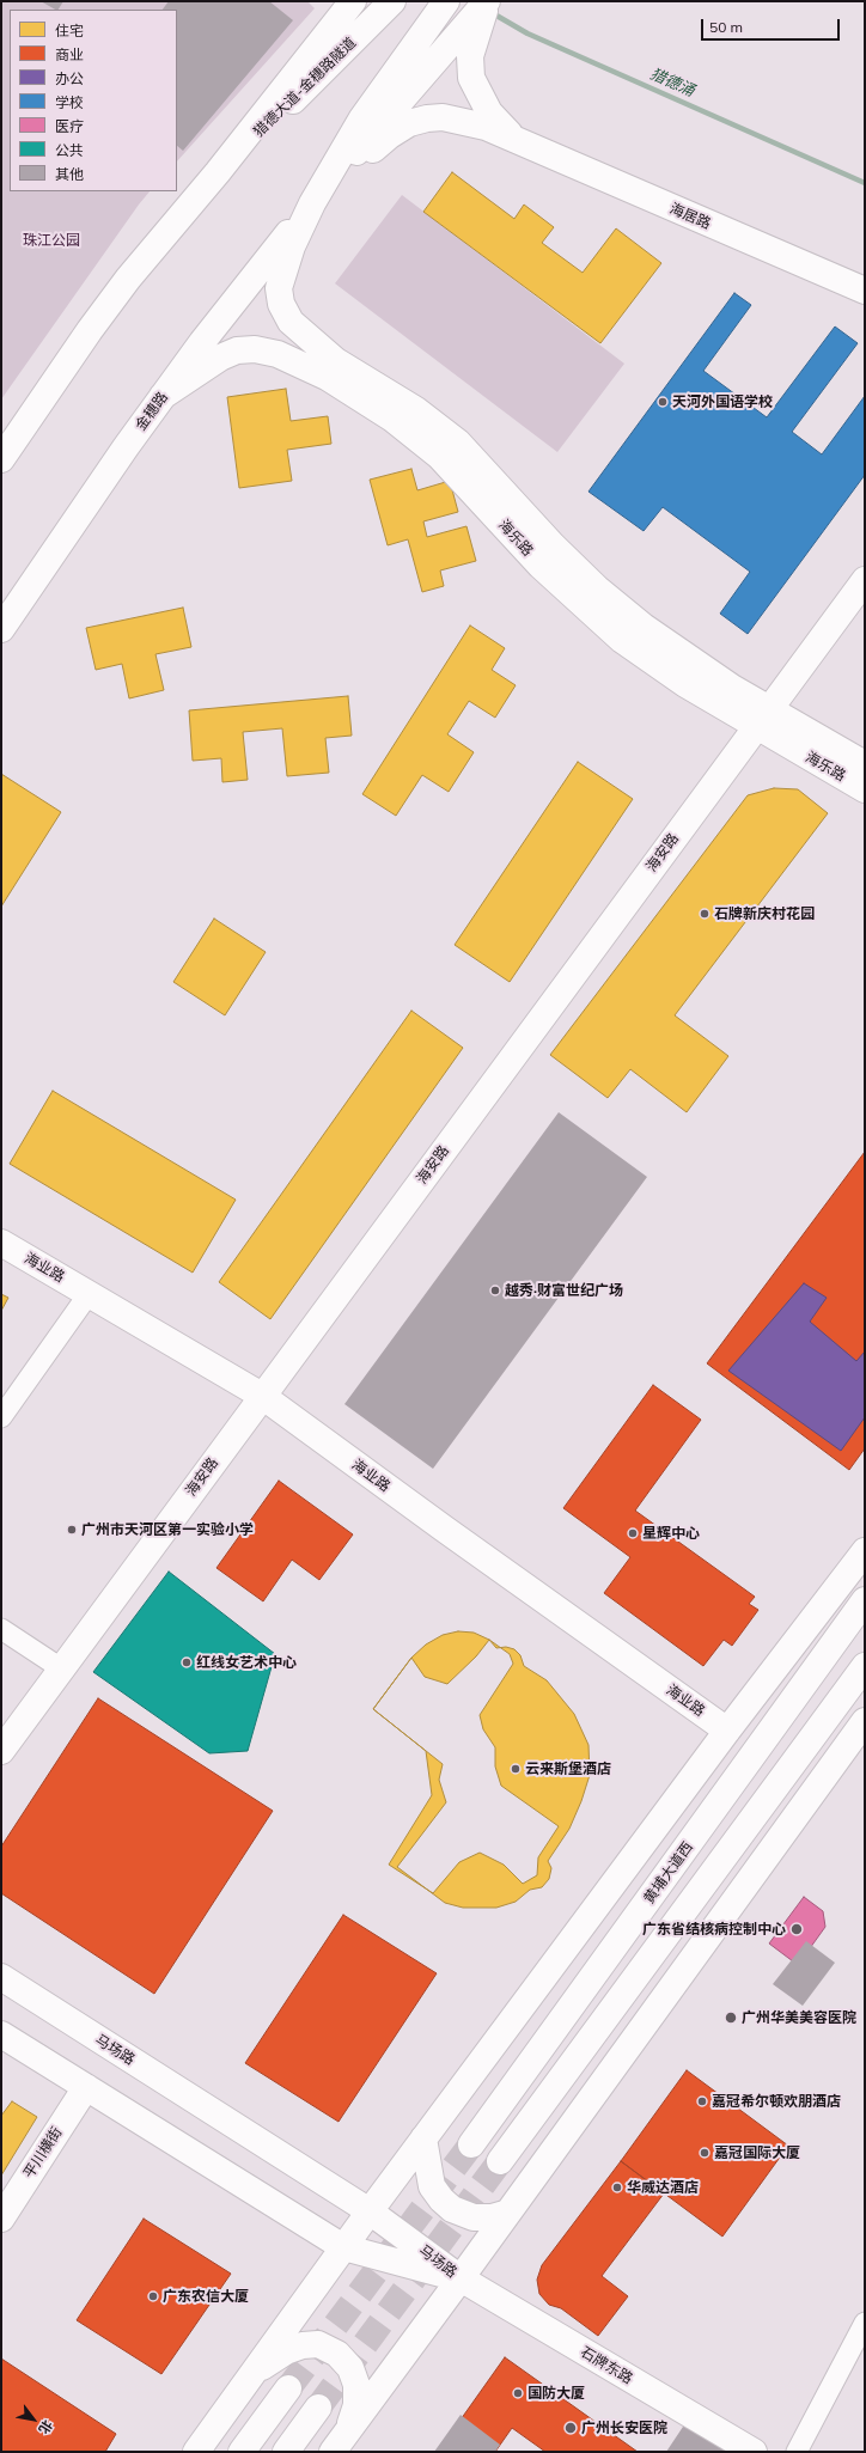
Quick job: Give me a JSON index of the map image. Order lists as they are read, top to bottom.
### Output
{
  "streets": {
    "main road": [
      "猎德大道-金穗路隧道",
      "海居路",
      "金穗路",
      "海乐路",
      "海安路",
      "海业路",
      "黄埔大道西",
      "马场路",
      "平川横街",
      "石牌东路"
    ]
  },
  "crossings": [
    ["金穗路", "海乐路"],
    ["海乐路", "海安路"],
    ["海安路", "海业路"],
    ["马场路", "平川横街"],
    ["马场路", "石牌东路"]
  ],
  "water": ["猎德涌"],
  "parks": ["珠江公园"],
  "places": [
    "天河外国语学校",
    "石牌新庆村花园",
    "越秀·财富世纪广场",
    "广州市天河区第一实验小学",
    "星辉中心",
    "红线女艺术中心",
    "云来斯堡酒店",
    "广东省结核病控制中心",
    "广州华美美容医院",
    "嘉冠希尔顿欢朋酒店",
    "嘉冠国际大厦",
    "华威达酒店",
    "广东农信大厦",
    "国防大厦",
    "广州长安医院"
  ],
  "legend": [
    "住宅",
    "商业",
    "办公",
    "学校",
    "医疗",
    "公共",
    "其他"
  ],
  "scale_bar": "50 m",
  "north": "bottom right"
}
